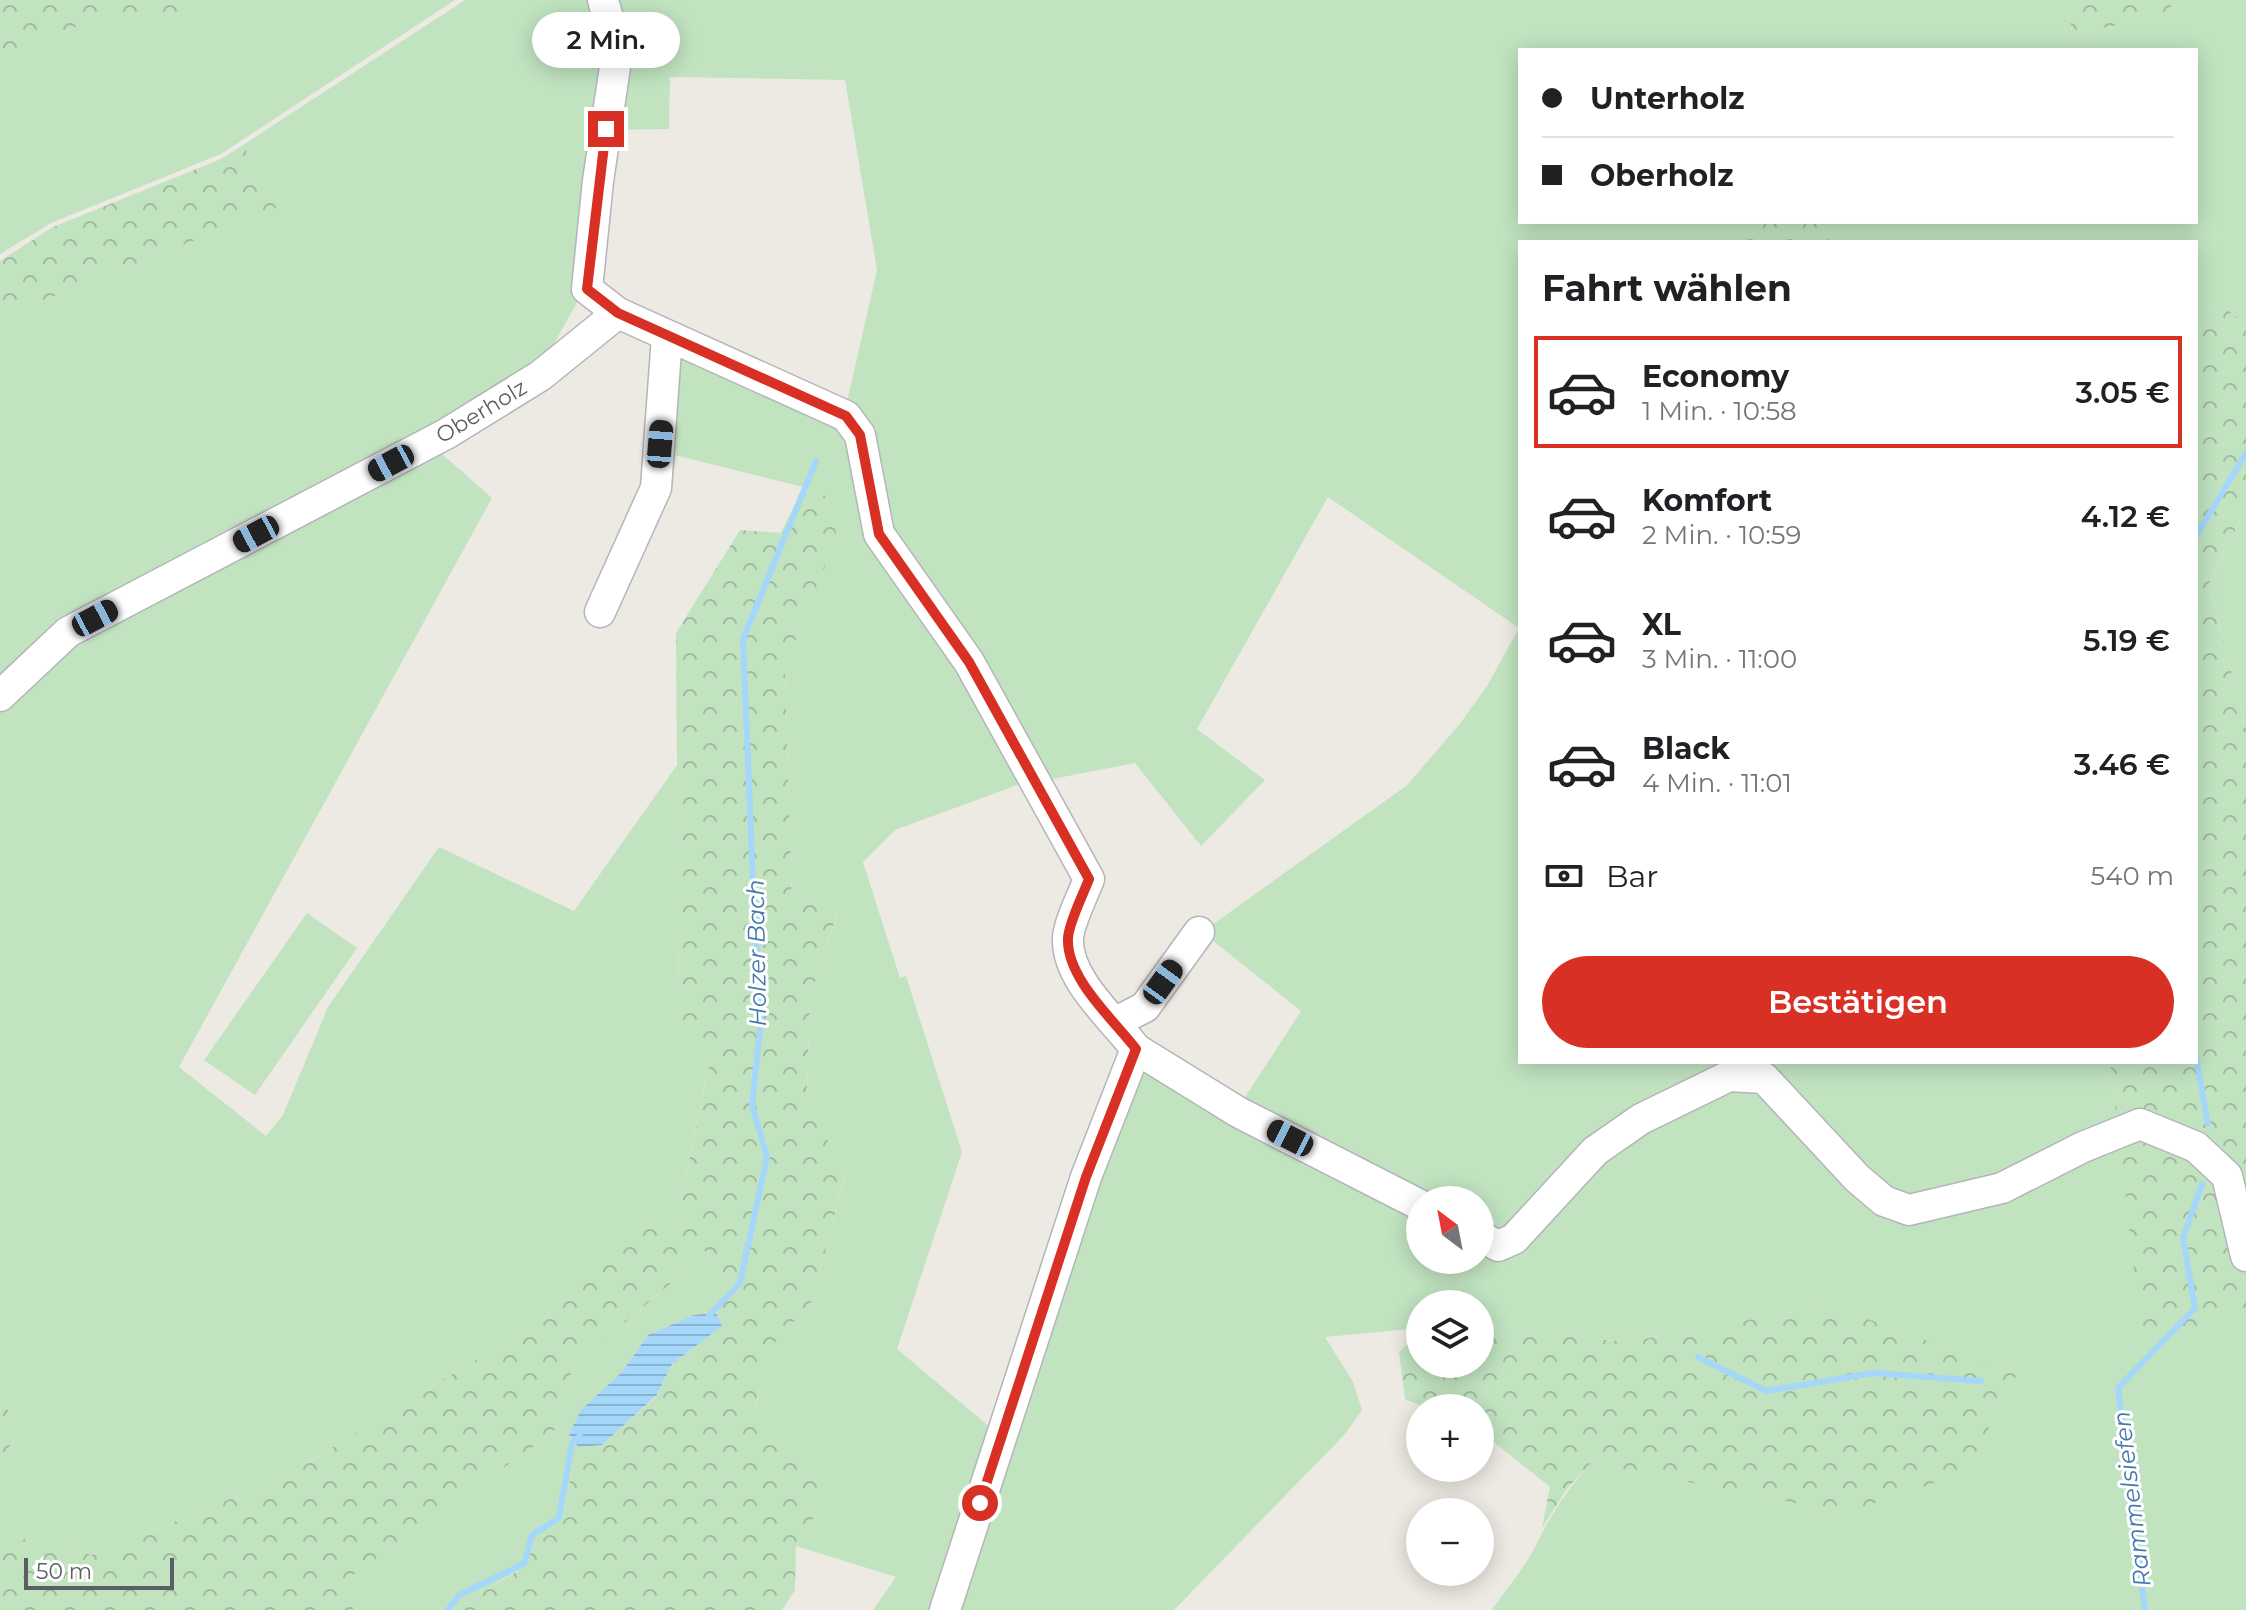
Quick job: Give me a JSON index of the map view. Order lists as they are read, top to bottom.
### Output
{
  "streets": {
    "street": ["Oberholz"]
  },
  "water": ["Holzer Bach", "Rammelsiefen"],
  "scale_bar": "50 m",
  "north": "top left",
  "page": {
    "bubble": "2 Min.",
    "banner": ["Unterholz", "Oberholz"],
    "heading": "Fahrt wählen",
    "list": [
      {
        "name": "Economy",
        "note": "1 Min. · 10:58",
        "value": "3.05 €"
      },
      {
        "name": "Komfort",
        "note": "2 Min. · 10:59",
        "value": "4.12 €"
      },
      {
        "name": "XL",
        "note": "3 Min. · 11:00",
        "value": "5.19 €"
      },
      {
        "name": "Black",
        "note": "4 Min. · 11:01",
        "value": "3.46 €"
      }
    ],
    "pay": ["Bar", "540 m"],
    "buttons": "Bestätigen",
    "map_buttons": ["+", "−"],
    "scale": "50 m"
  }
}
